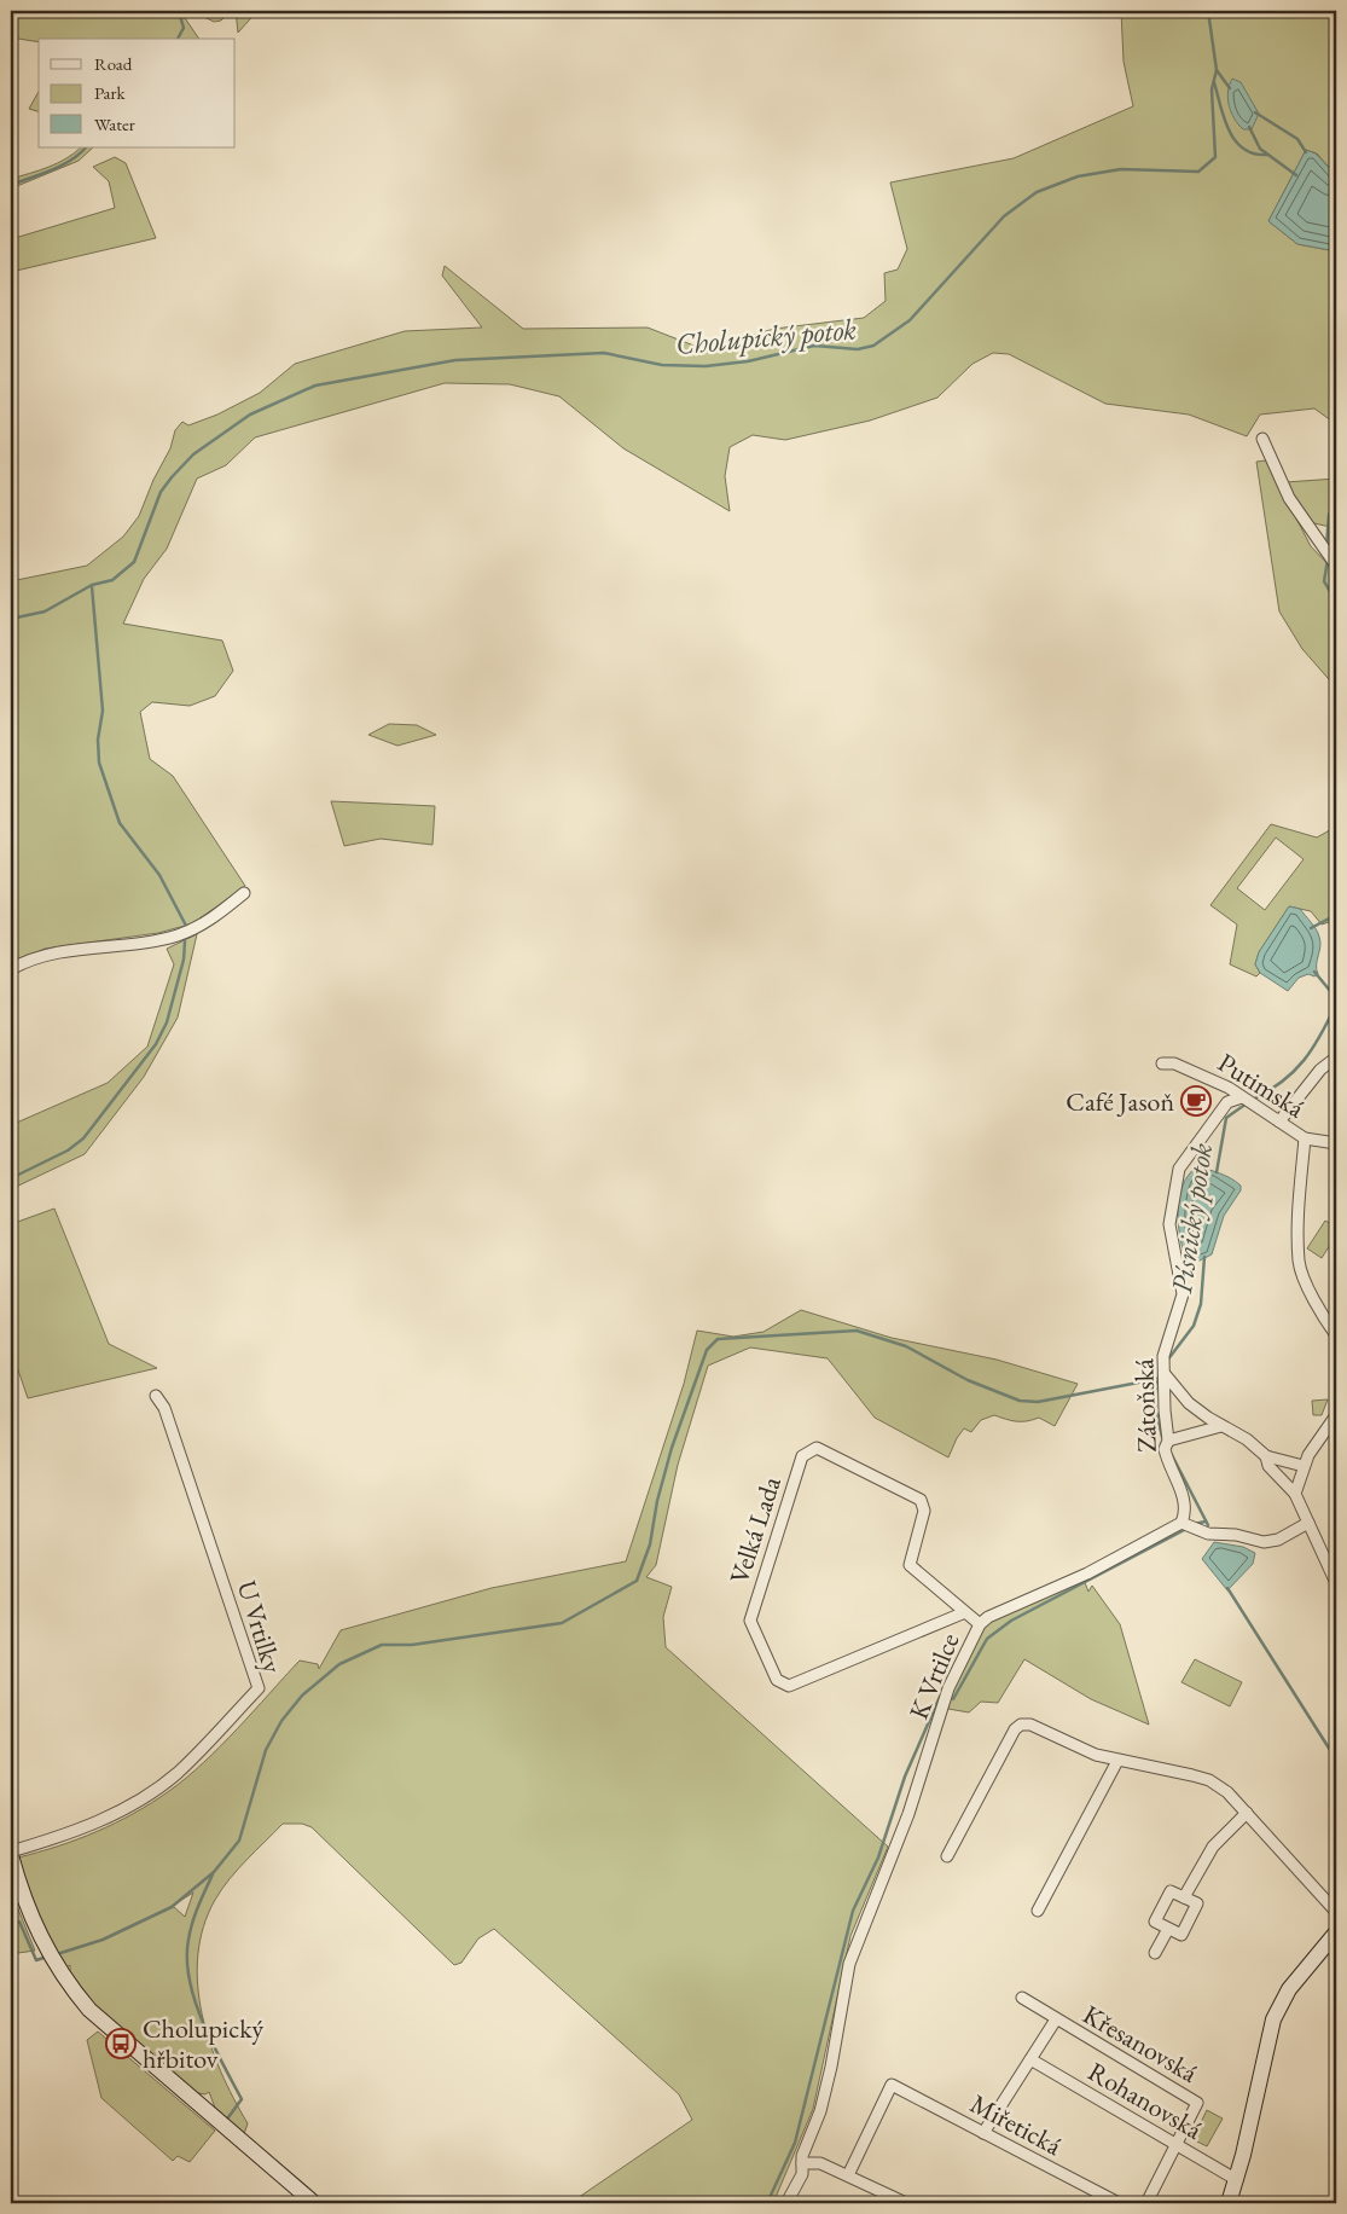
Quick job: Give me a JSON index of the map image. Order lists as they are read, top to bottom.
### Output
{
  "streets": {
    "street": [
      "Putimská",
      "Zátoňská",
      "Velká Lada",
      "U Vrtilky",
      "K Vrtilce",
      "Křesanovská",
      "Rohanovská",
      "Miřetická"
    ]
  },
  "crossings": [
    ["Putimská", "Zátoňská"],
    ["Zátoňská", "K Vrtilce"],
    ["Velká Lada", "K Vrtilce"],
    ["Křesanovská", "Rohanovská"]
  ],
  "water": ["Cholupický potok", "Písnický potok"],
  "places": {
    "cafe": ["Café Jasoň"],
    "bus stop": ["Cholupický hřbitov"]
  },
  "legend": ["Road", "Park", "Water"]
}
